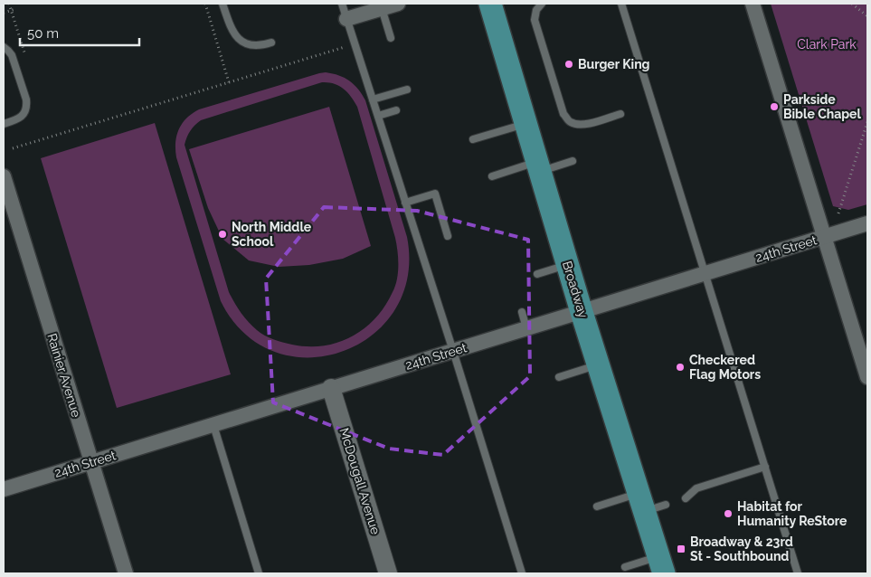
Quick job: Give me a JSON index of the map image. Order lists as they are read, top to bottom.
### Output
{
  "streets": {
    "main road": ["Broadway"],
    "street": ["24th Street", "Rainier Avenue", "McDougall Avenue"]
  },
  "crossings": [
    ["24th Street", "Broadway"],
    ["24th Street", "Rainier Avenue"],
    ["24th Street", "McDougall Avenue"]
  ],
  "parks": ["Clark Park"],
  "places": {
    "other": [
      "Burger King",
      "Parkside Bible Chapel",
      "North Middle School",
      "Checkered Flag Motors",
      "Habitat for Humanity ReStore"
    ],
    "transit": ["Broadway & 23rd St - Southbound"]
  },
  "scale_bar": "50 m"
}
